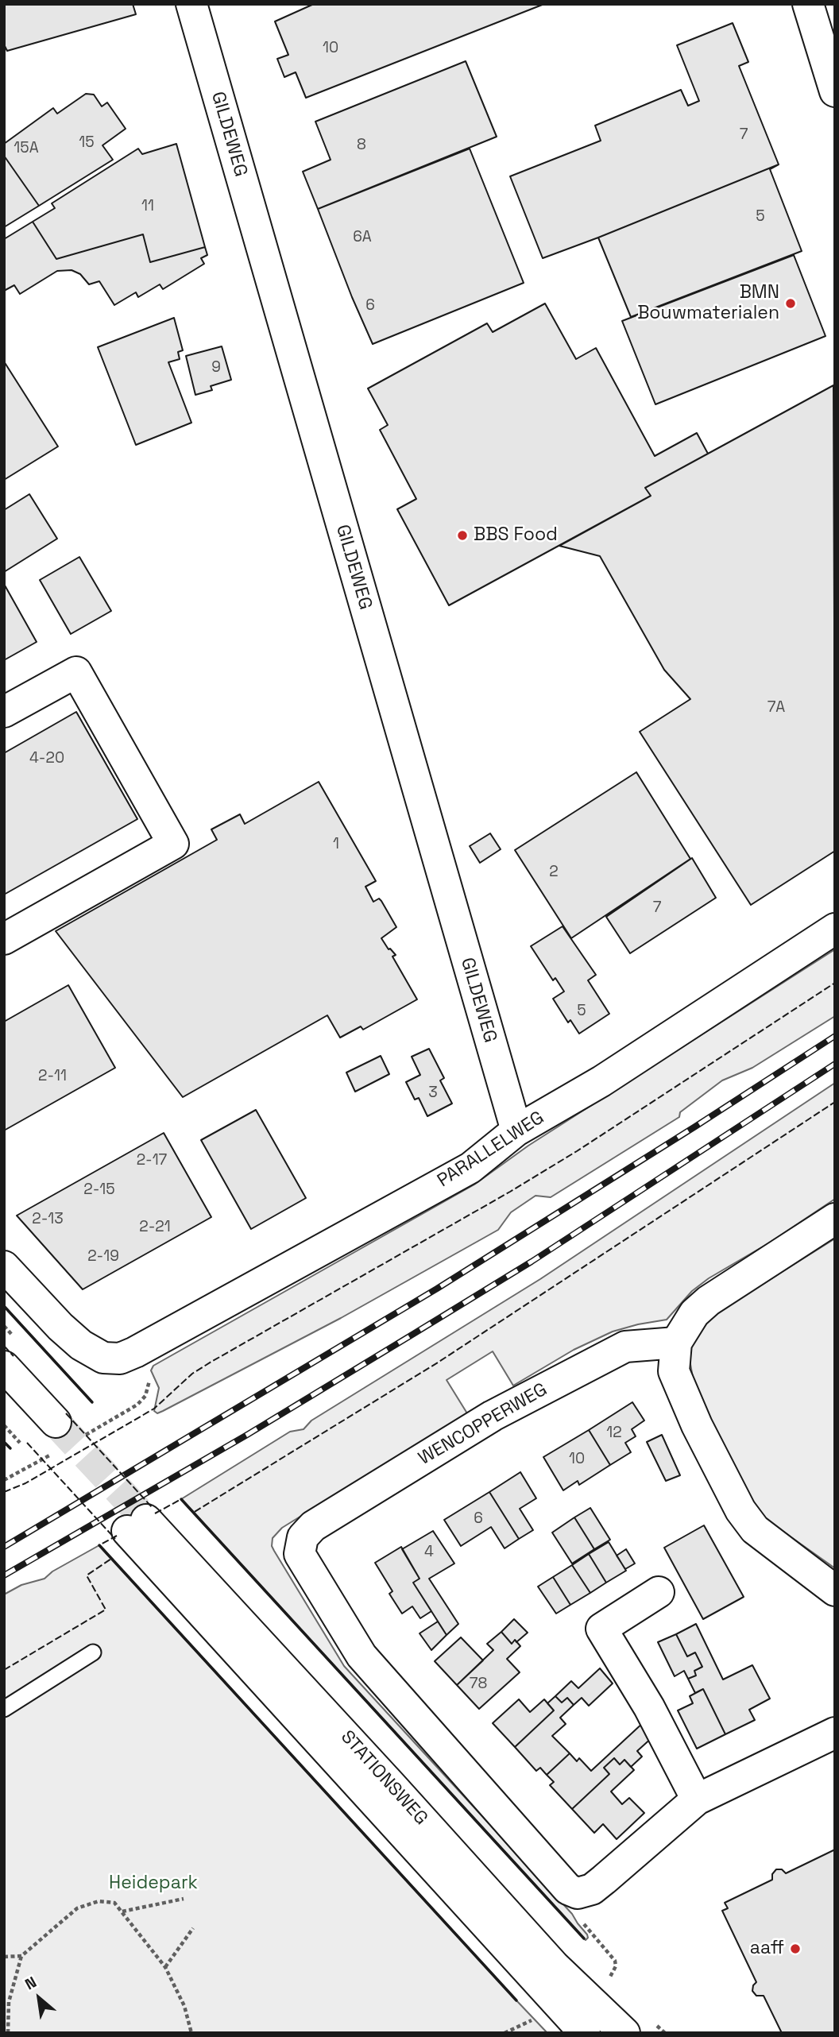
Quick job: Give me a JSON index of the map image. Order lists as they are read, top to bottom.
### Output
{
  "streets": {
    "street": [
      "GILDEWEG",
      "PARALLELWEG",
      "WENCOPPERWEG",
      "STATIONSWEG"
    ]
  },
  "crossings": [
    ["GILDEWEG", "PARALLELWEG"]
  ],
  "parks": ["Heidepark"],
  "places": ["BMN Bouwmaterialen", "BBS Food", "aaff"],
  "house_numbers": [
    "10",
    "7",
    "15",
    "8",
    "15A",
    "11",
    "5",
    "6A",
    "6",
    "9",
    "7A",
    "4-20",
    "1",
    "2",
    "7",
    "5",
    "2-11",
    "3",
    "2-17",
    "2-15",
    "2-13",
    "2-21",
    "2-19",
    "12",
    "10",
    "6",
    "4",
    "78"
  ],
  "north": "top left"
}
